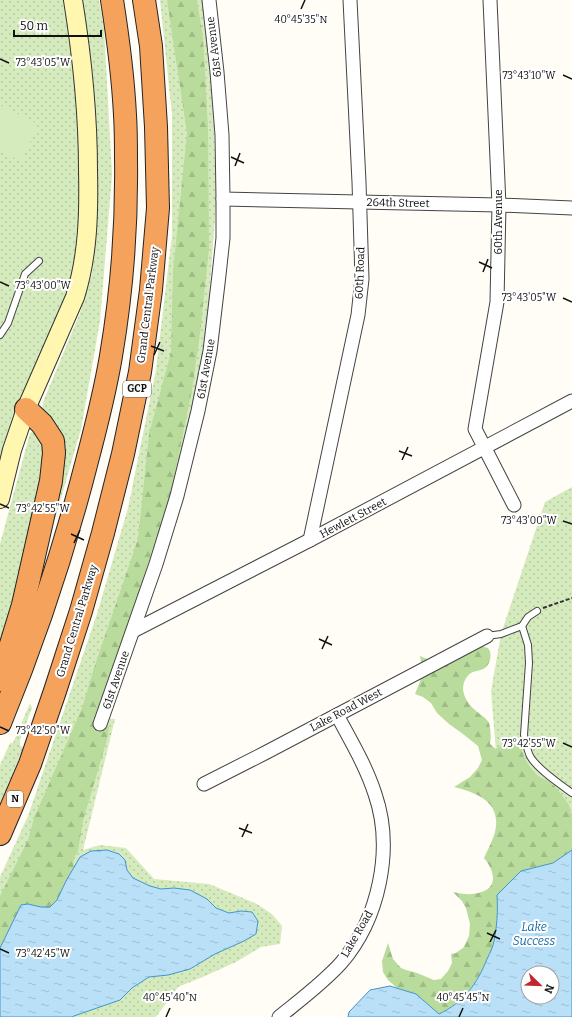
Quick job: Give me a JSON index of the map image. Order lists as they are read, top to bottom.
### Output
{
  "streets": {
    "highway": ["Grand Central Parkway", "GCP", "N"],
    "street": [
      "61st Avenue",
      "264th Street",
      "60th Avenue",
      "60th Road",
      "Hewlett Street",
      "Lake Road West",
      "Lake Road"
    ]
  },
  "crossings": [
    ["61st Avenue", "264th Street"],
    ["61st Avenue", "Hewlett Street"],
    ["264th Street", "60th Avenue"],
    ["264th Street", "60th Road"],
    ["60th Avenue", "Hewlett Street"],
    ["60th Road", "Hewlett Street"],
    ["Grand Central Parkway", "N"],
    ["Lake Road West", "Lake Road"]
  ],
  "water": ["Lake Success"],
  "scale_bar": "50 m",
  "north": "bottom right",
  "coordinates": [
    "40°45'35\"N",
    "73°43'05\"W",
    "73°43'10\"W",
    "73°43'00\"W",
    "73°42'55\"W",
    "73°42'50\"W",
    "73°42'45\"W",
    "40°45'40\"N",
    "40°45'45\"N"
  ]
}
